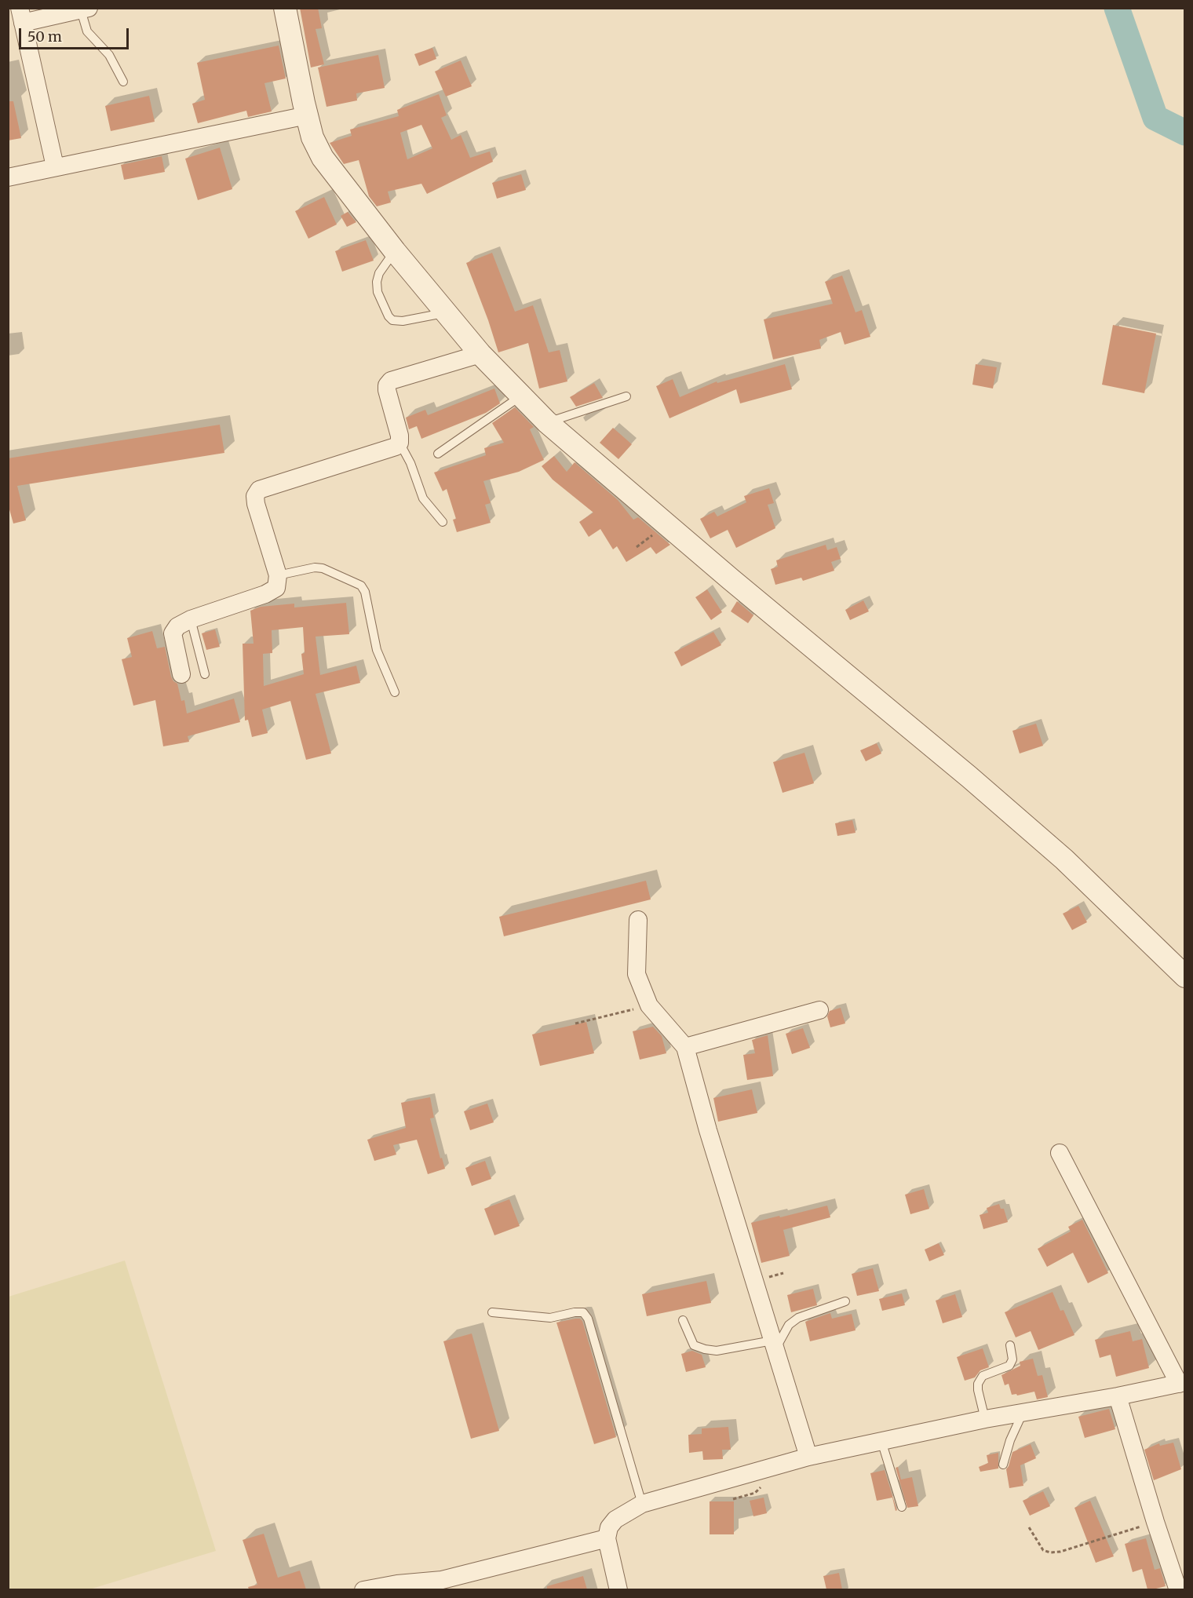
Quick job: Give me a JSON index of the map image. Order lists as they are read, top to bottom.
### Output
{
  "scale_bar": "50 m"
}
